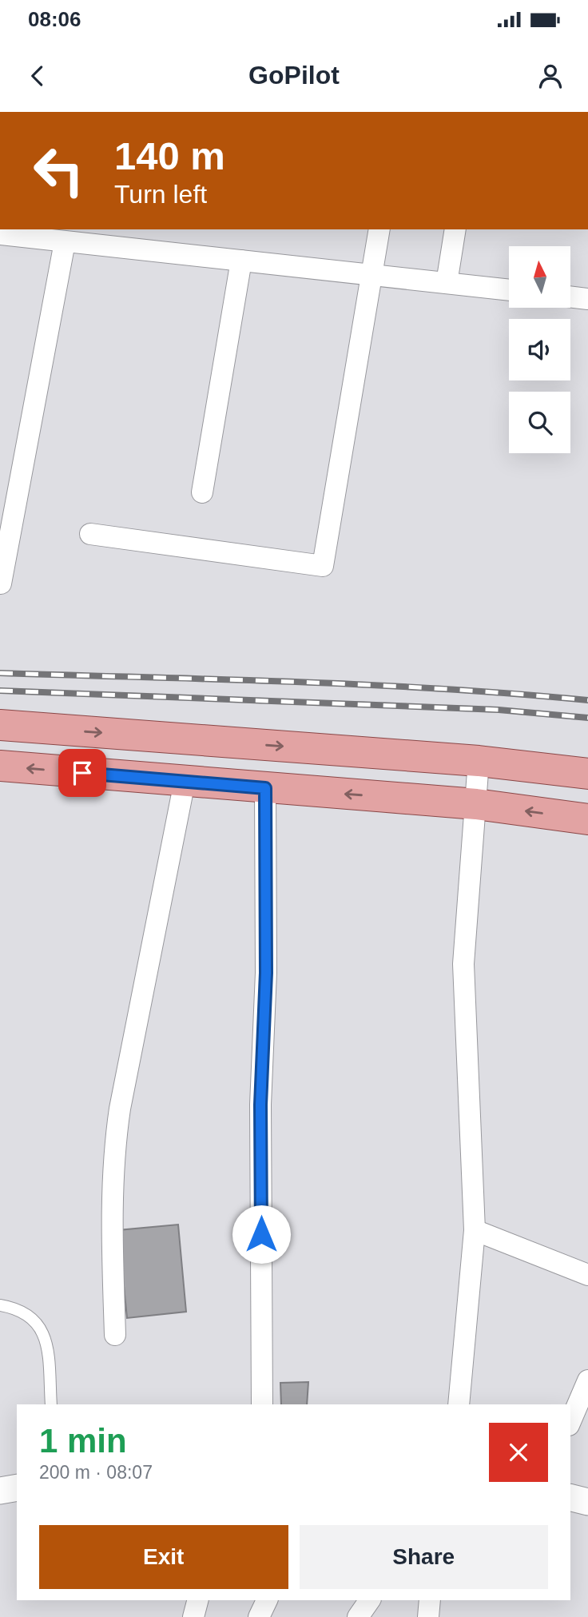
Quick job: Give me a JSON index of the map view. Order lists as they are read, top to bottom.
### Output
{
  "north": "top",
  "page": {
    "status": "08:06",
    "header": "GoPilot",
    "turn": ["140 m", "Turn left"],
    "heading": ["1 min", "200 m · 08:07"],
    "buttons": ["Exit", "Share"]
  }
}
